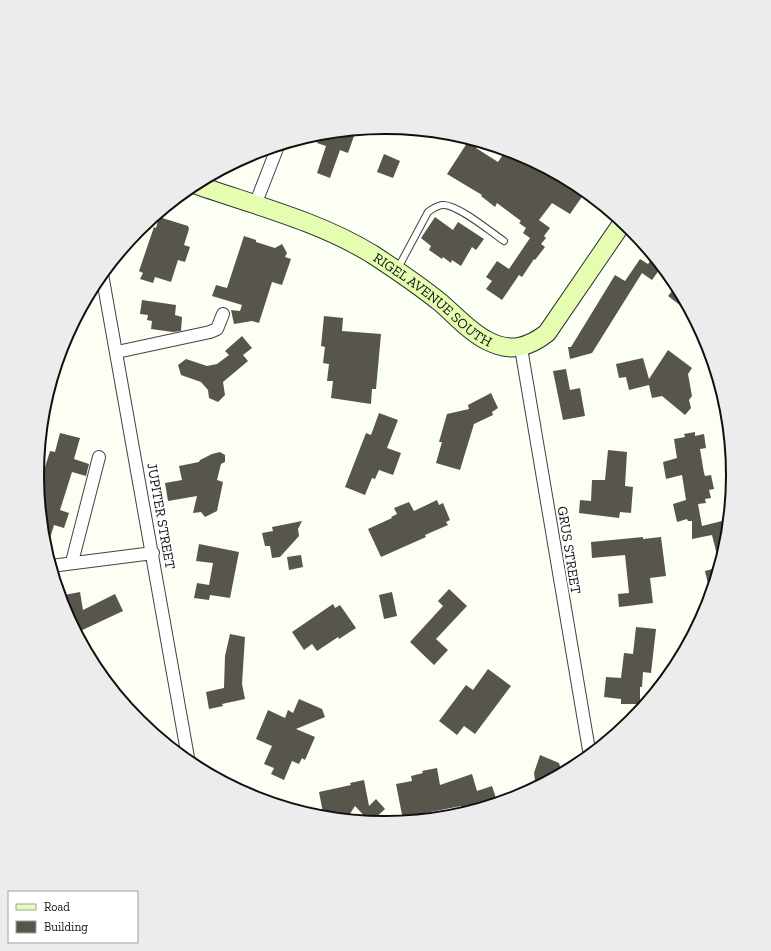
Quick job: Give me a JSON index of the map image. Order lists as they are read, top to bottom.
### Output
{
  "streets": {
    "main road": ["RIGEL AVENUE SOUTH"],
    "street": ["JUPITER STREET", "GRUS STREET"]
  },
  "crossings": [
    ["RIGEL AVENUE SOUTH", "GRUS STREET"]
  ],
  "legend": ["Road", "Building"]
}
